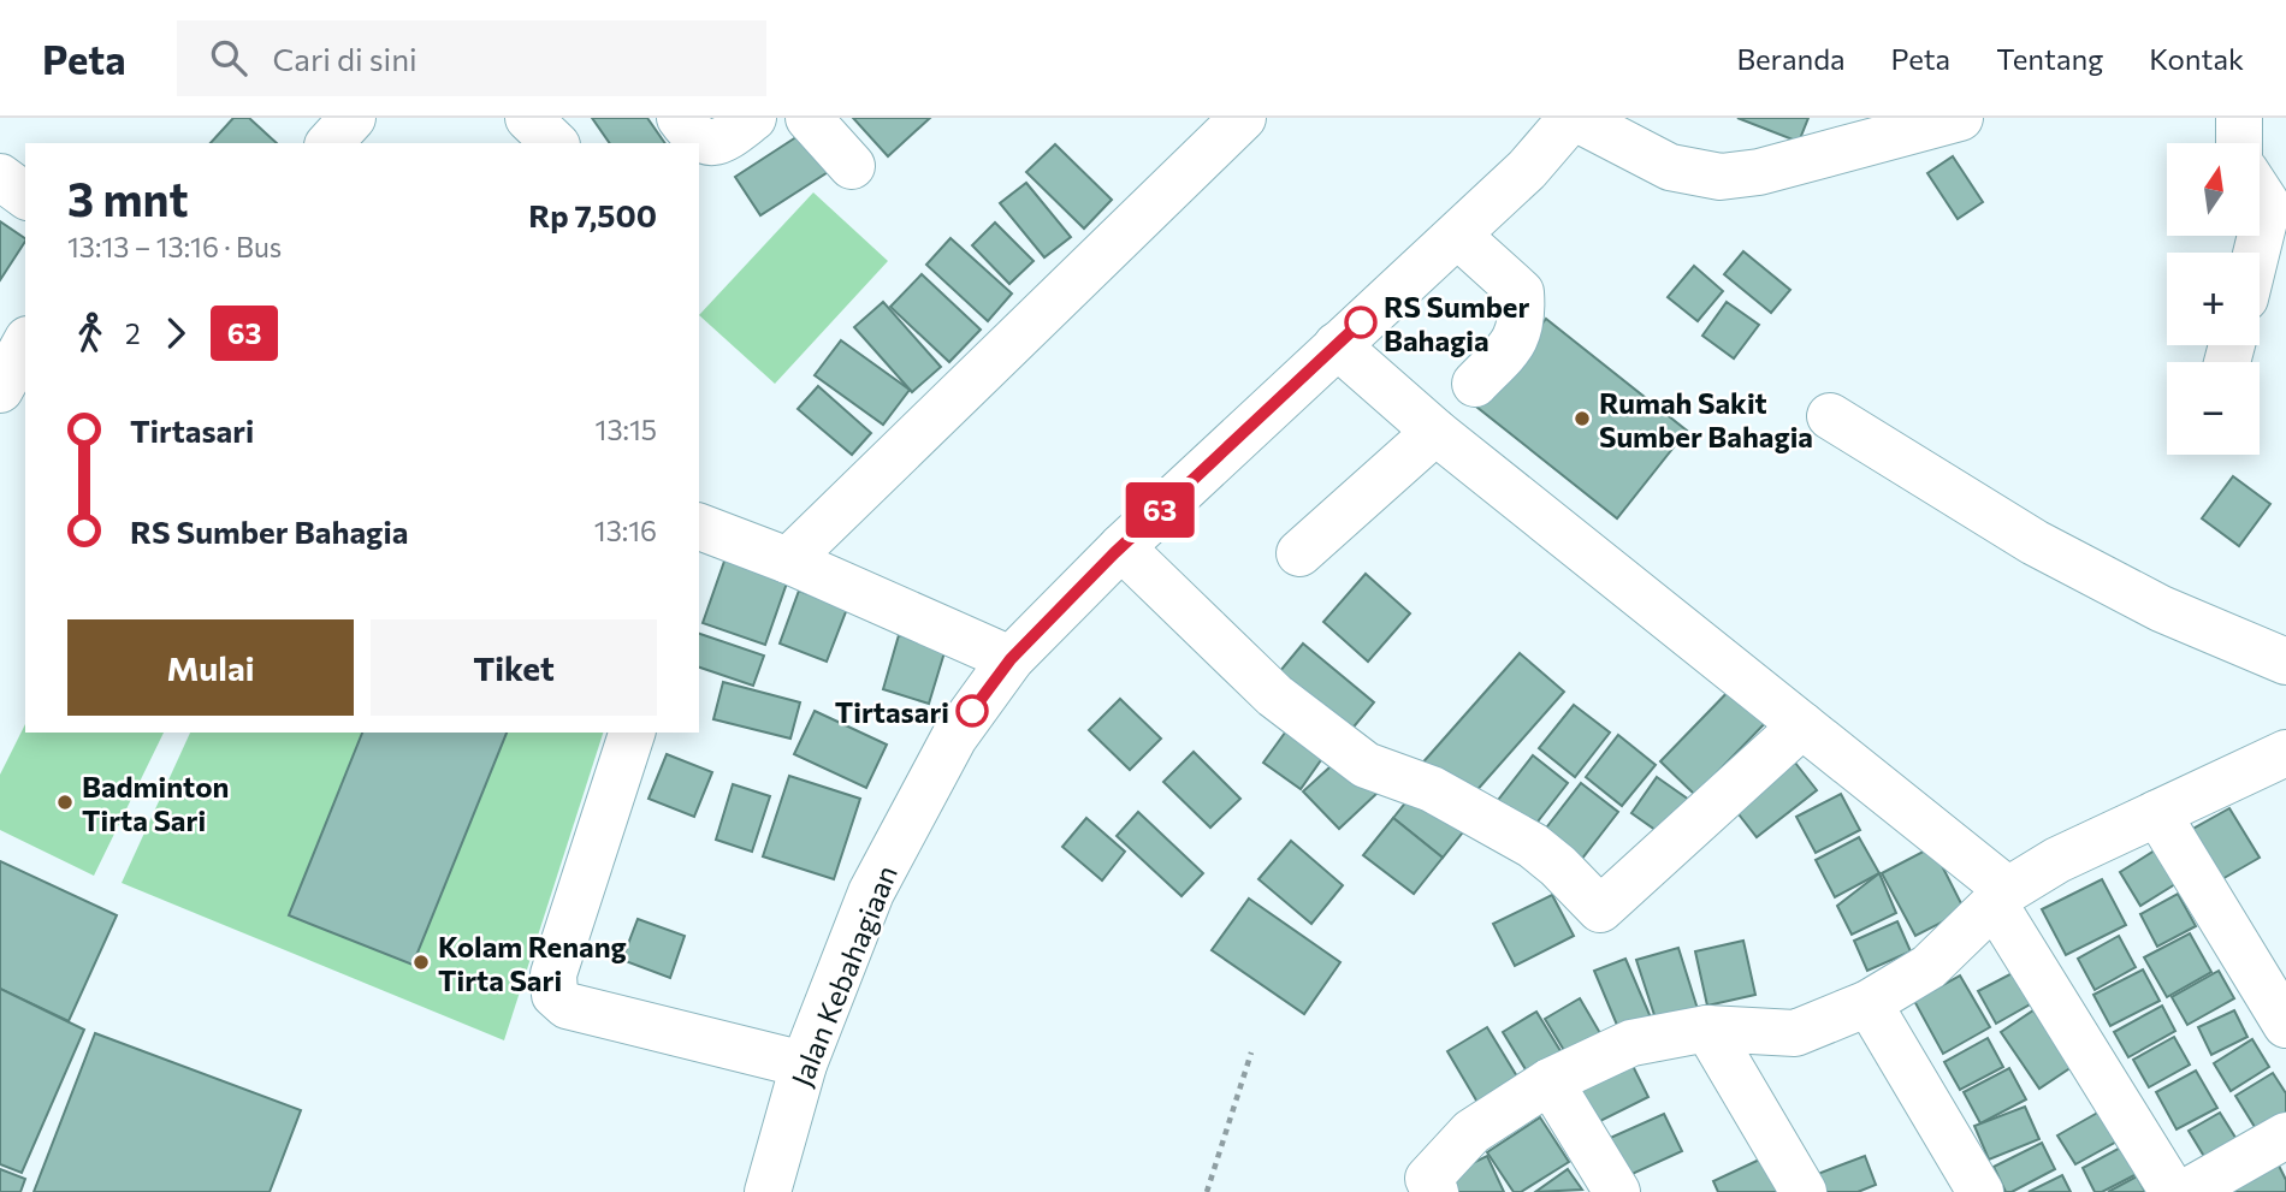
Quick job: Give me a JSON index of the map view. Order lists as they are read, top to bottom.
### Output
{
  "streets": {
    "street": ["Jalan Kebahagiaan"]
  },
  "places": [
    "RS Sumber Bahagia",
    "Rumah Sakit Sumber Bahagia",
    "Tirtasari",
    "Badminton Tirta Sari",
    "Kolam Renang Tirta Sari"
  ],
  "lines": ["bus line 63"],
  "north": "top",
  "page": {
    "header": "Peta",
    "search": "Cari di sini",
    "nav": [
      "Beranda",
      "Peta",
      "Tentang",
      "Kontak"
    ],
    "on_map": "63",
    "map_buttons": ["+", "−"],
    "heading": ["3 mnt", "13:13 – 13:16 · Bus", "Rp 7,500"],
    "legs": ["2", "63"],
    "list": [
      {
        "name": "Tirtasari",
        "value": "13:15"
      },
      {
        "name": "RS Sumber Bahagia",
        "value": "13:16"
      }
    ],
    "buttons": ["Mulai", "Tiket"]
  }
}
